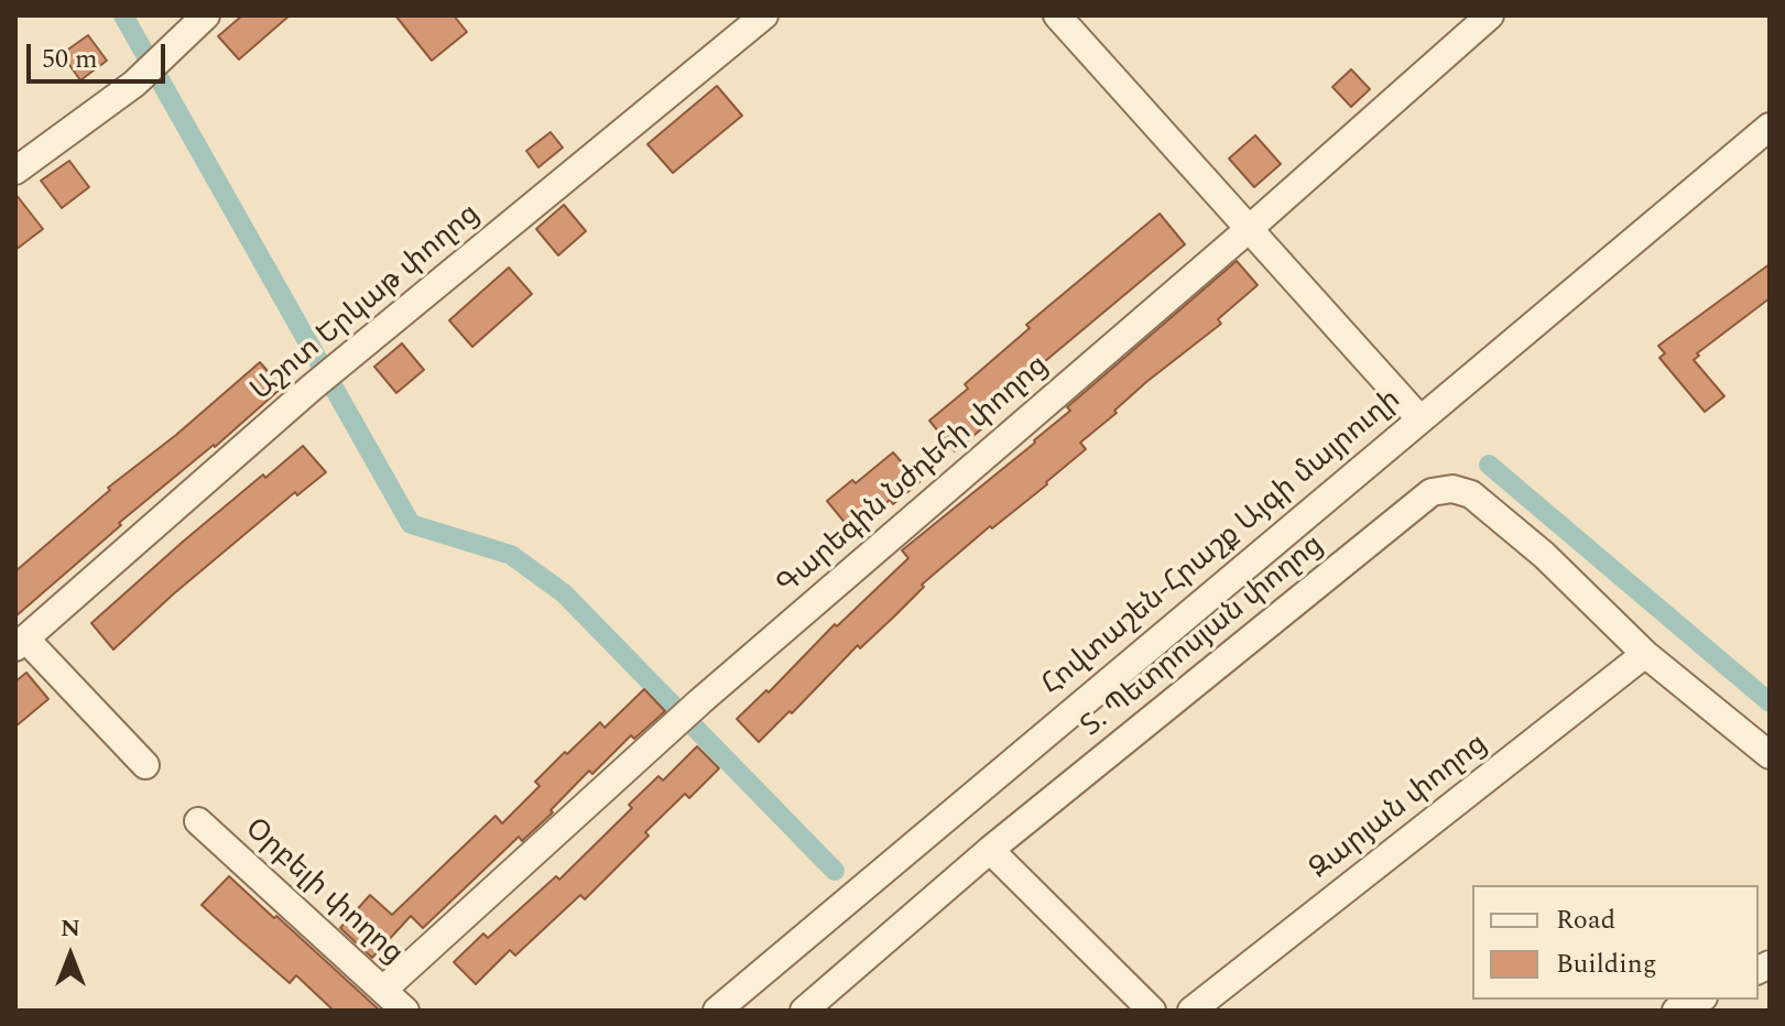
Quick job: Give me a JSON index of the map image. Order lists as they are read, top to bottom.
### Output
{
  "streets": {
    "street": [
      "Աշոտ Երկաթ փողոց",
      "Գարեգին Նժդեհի փողոց",
      "Հովտաշեն-Հրաշք Այգի մայրուղի",
      "Տ. Պետրոսյան փողոց",
      "Զարյան փողոց",
      "Օրբելի փողոց"
    ]
  },
  "crossings": [
    ["Գարեգին Նժդեհի փողոց", "Օրբելի փողոց"],
    ["Տ. Պետրոսյան փողոց", "Զարյան փողոց"]
  ],
  "legend": ["Road", "Building"],
  "scale_bar": "50 m",
  "north": "top"
}
